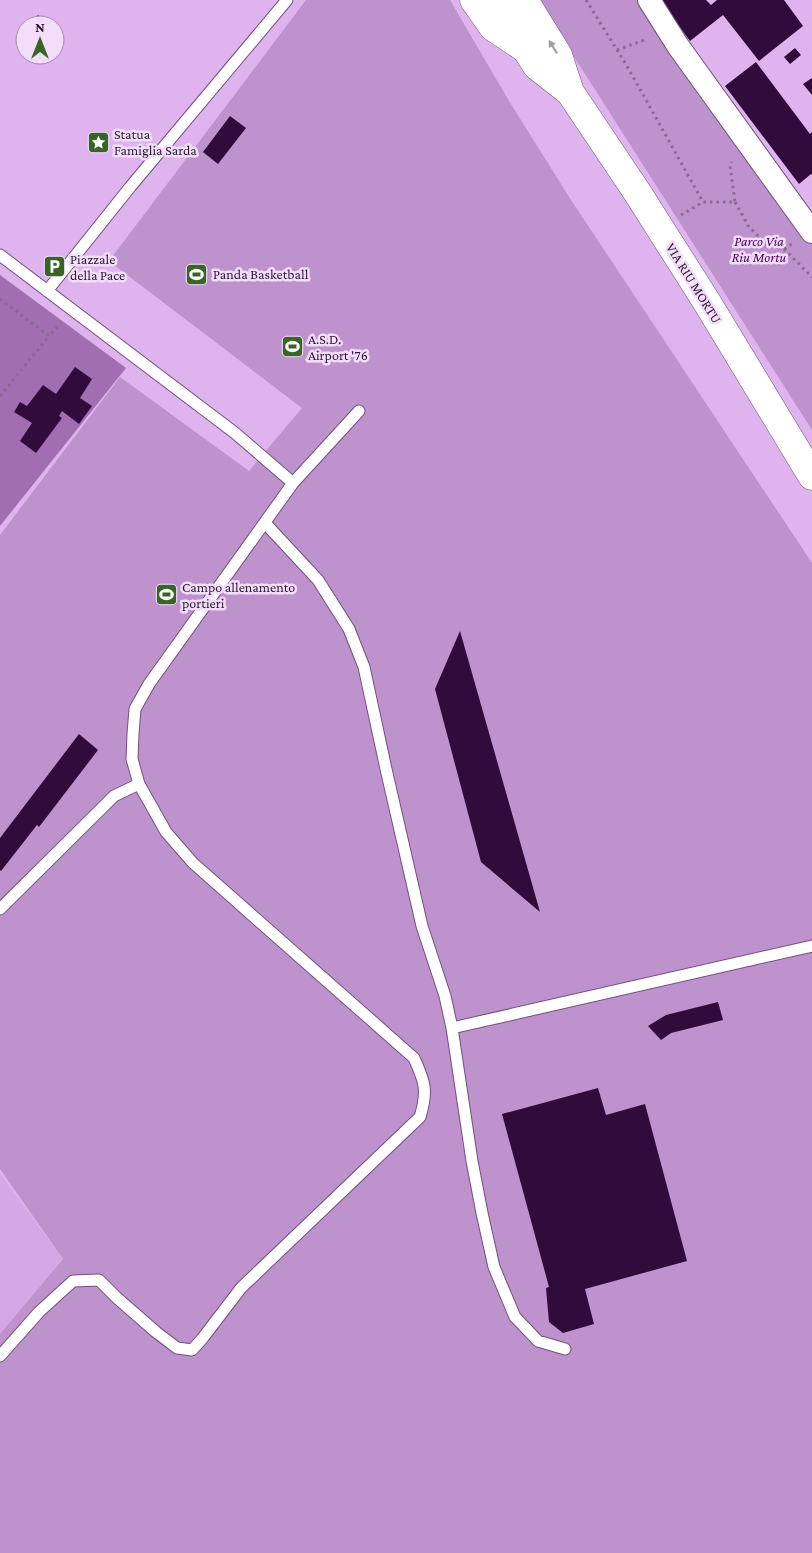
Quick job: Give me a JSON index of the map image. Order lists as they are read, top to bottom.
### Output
{
  "streets": {
    "main road": ["VIA RIU MORTU"]
  },
  "parks": ["Parco Via Riu Mortu"],
  "places": {
    "place": ["Statua Famiglia Sarda"],
    "parking": ["Piazzale della Pace"],
    "sports": ["Panda Basketball", "A.S.D. Airport '76", "Campo allenamento portieri"]
  },
  "north": "top"
}
